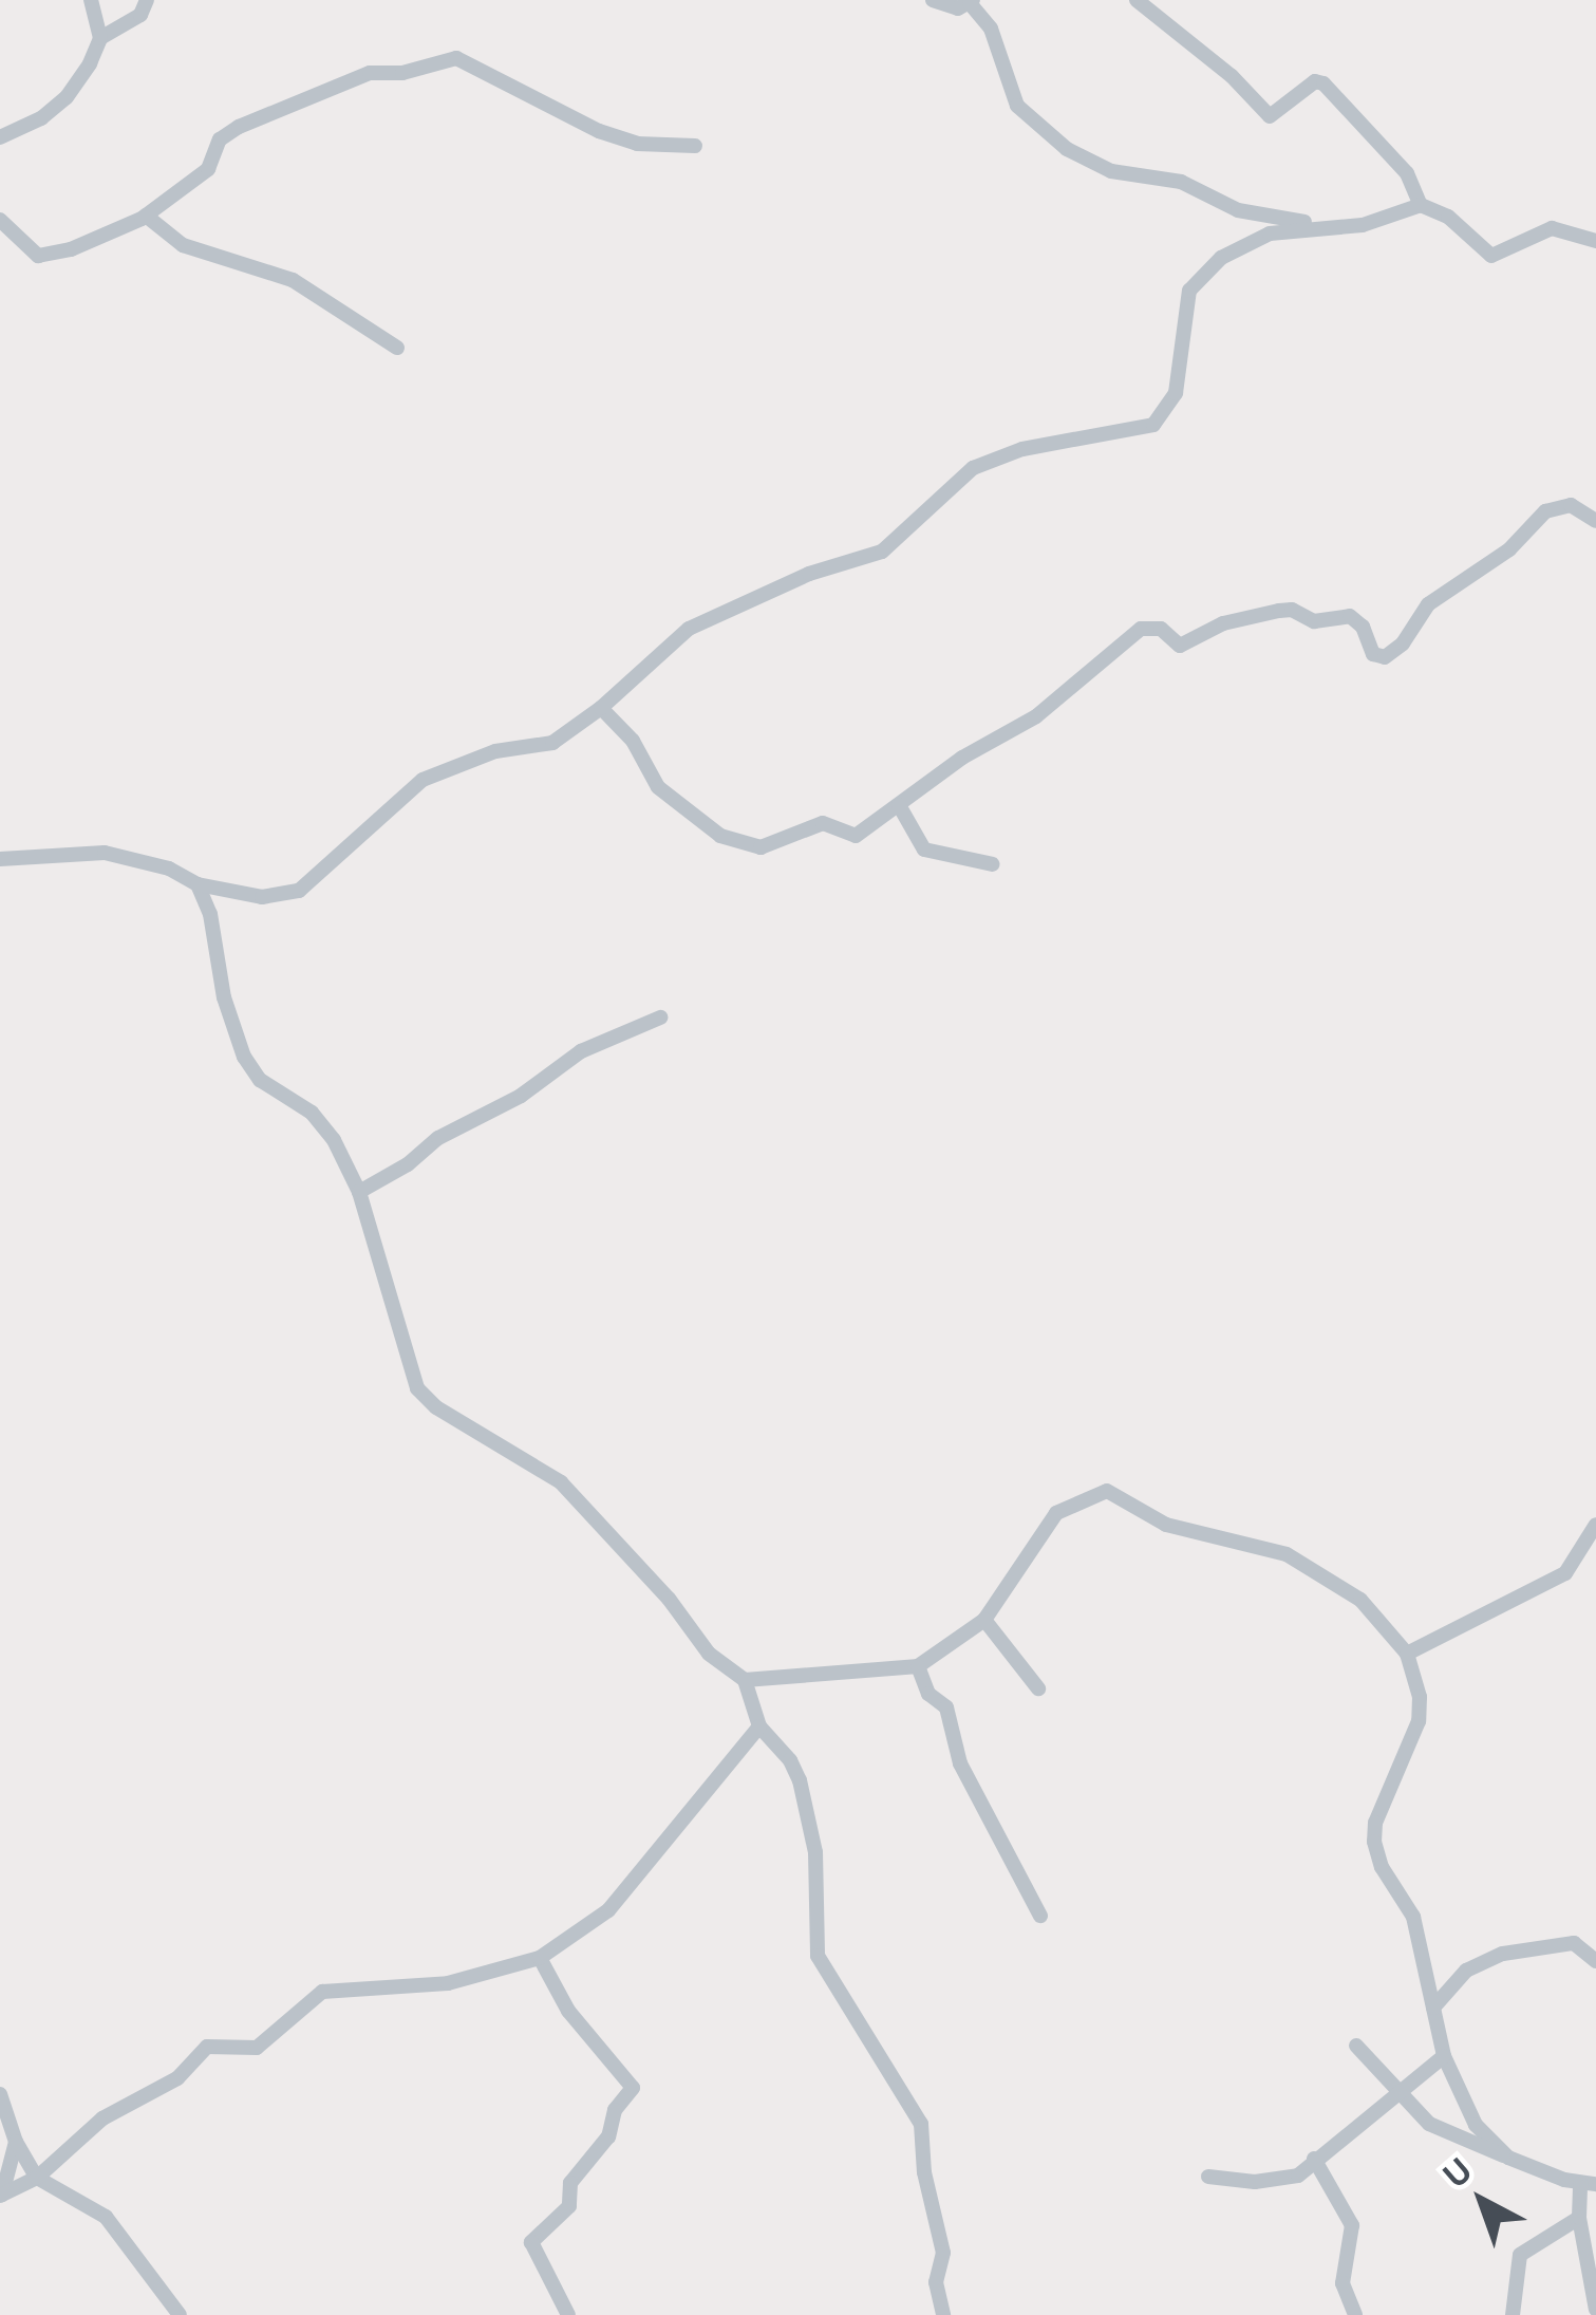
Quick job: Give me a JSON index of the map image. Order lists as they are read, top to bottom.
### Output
{
  "north": "top left"
}
